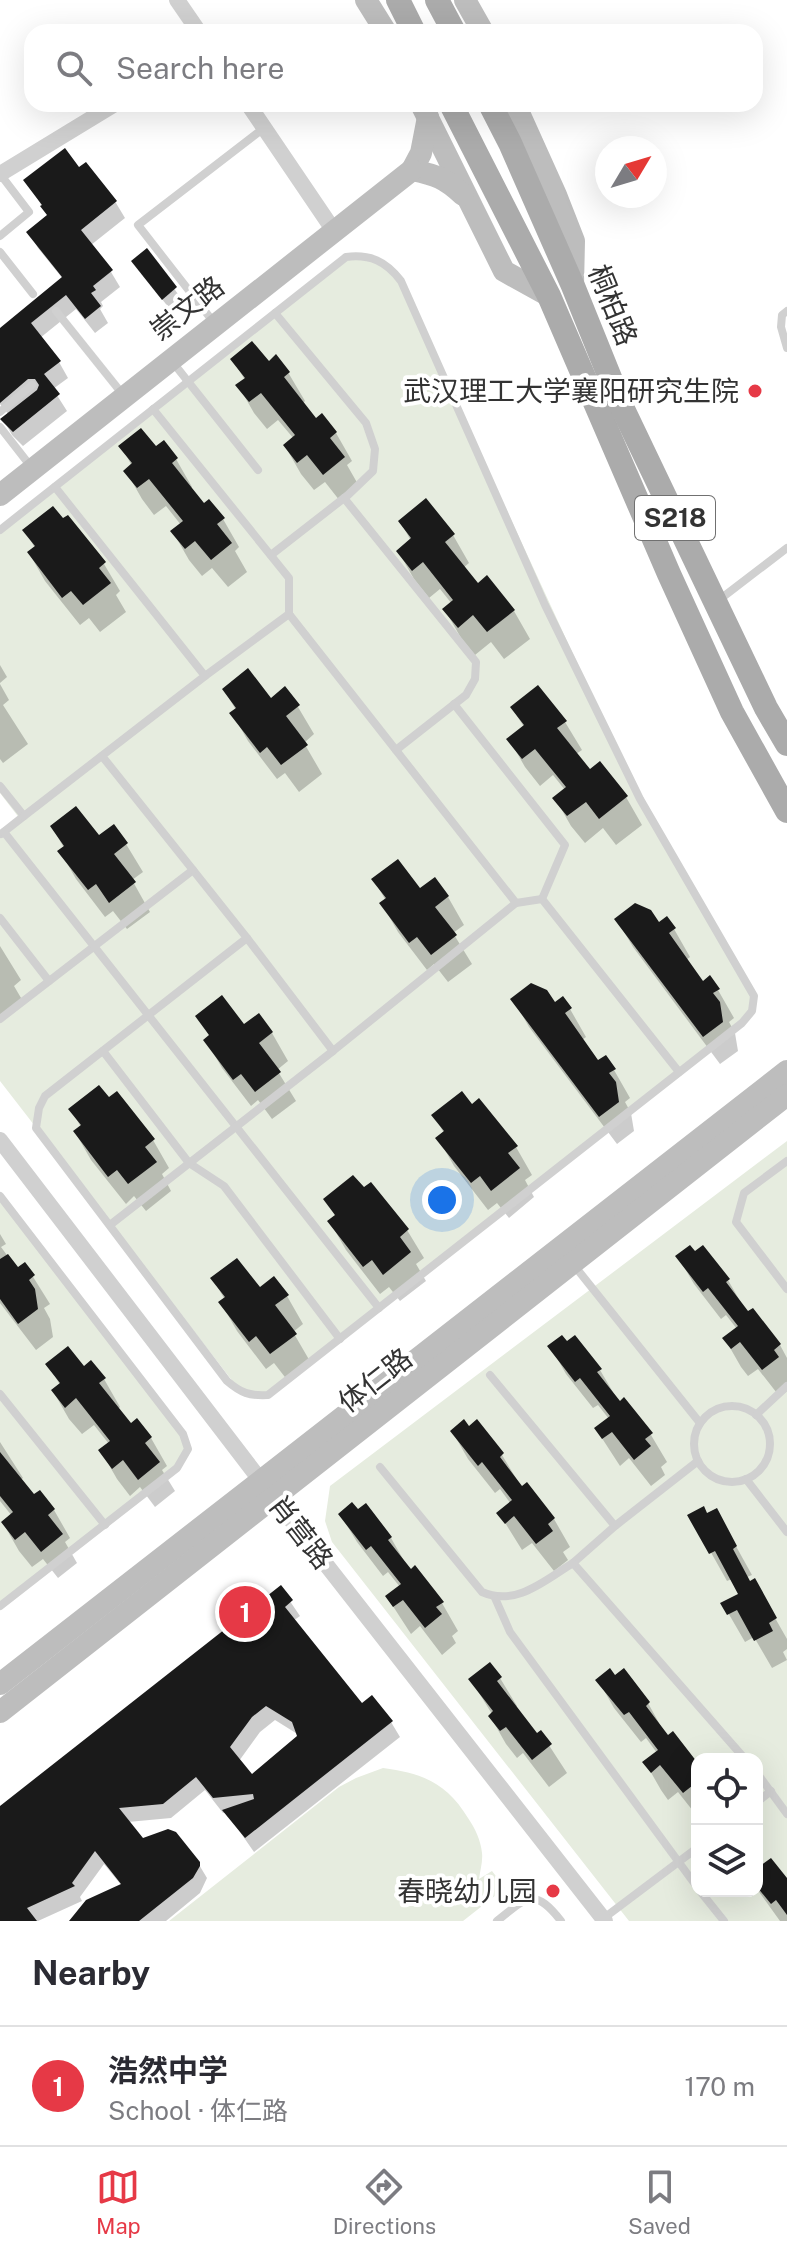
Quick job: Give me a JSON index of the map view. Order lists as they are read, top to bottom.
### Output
{
  "streets": {
    "main road": ["桐柏路", "S218"],
    "street": ["崇文路", "体仁路", "肖营路"]
  },
  "crossings": [
    ["体仁路", "肖营路"]
  ],
  "places": ["武汉理工大学襄阳研究生院", "春晓幼儿园"],
  "north": "top right",
  "page": {
    "search": "Search here",
    "pins": "1",
    "heading": "Nearby",
    "list": [
      {
        "mark": "1",
        "name": "浩然中学",
        "note": "School · 体仁路",
        "value": "170 m"
      }
    ],
    "nav": ["Map", "Directions", "Saved"]
  }
}
